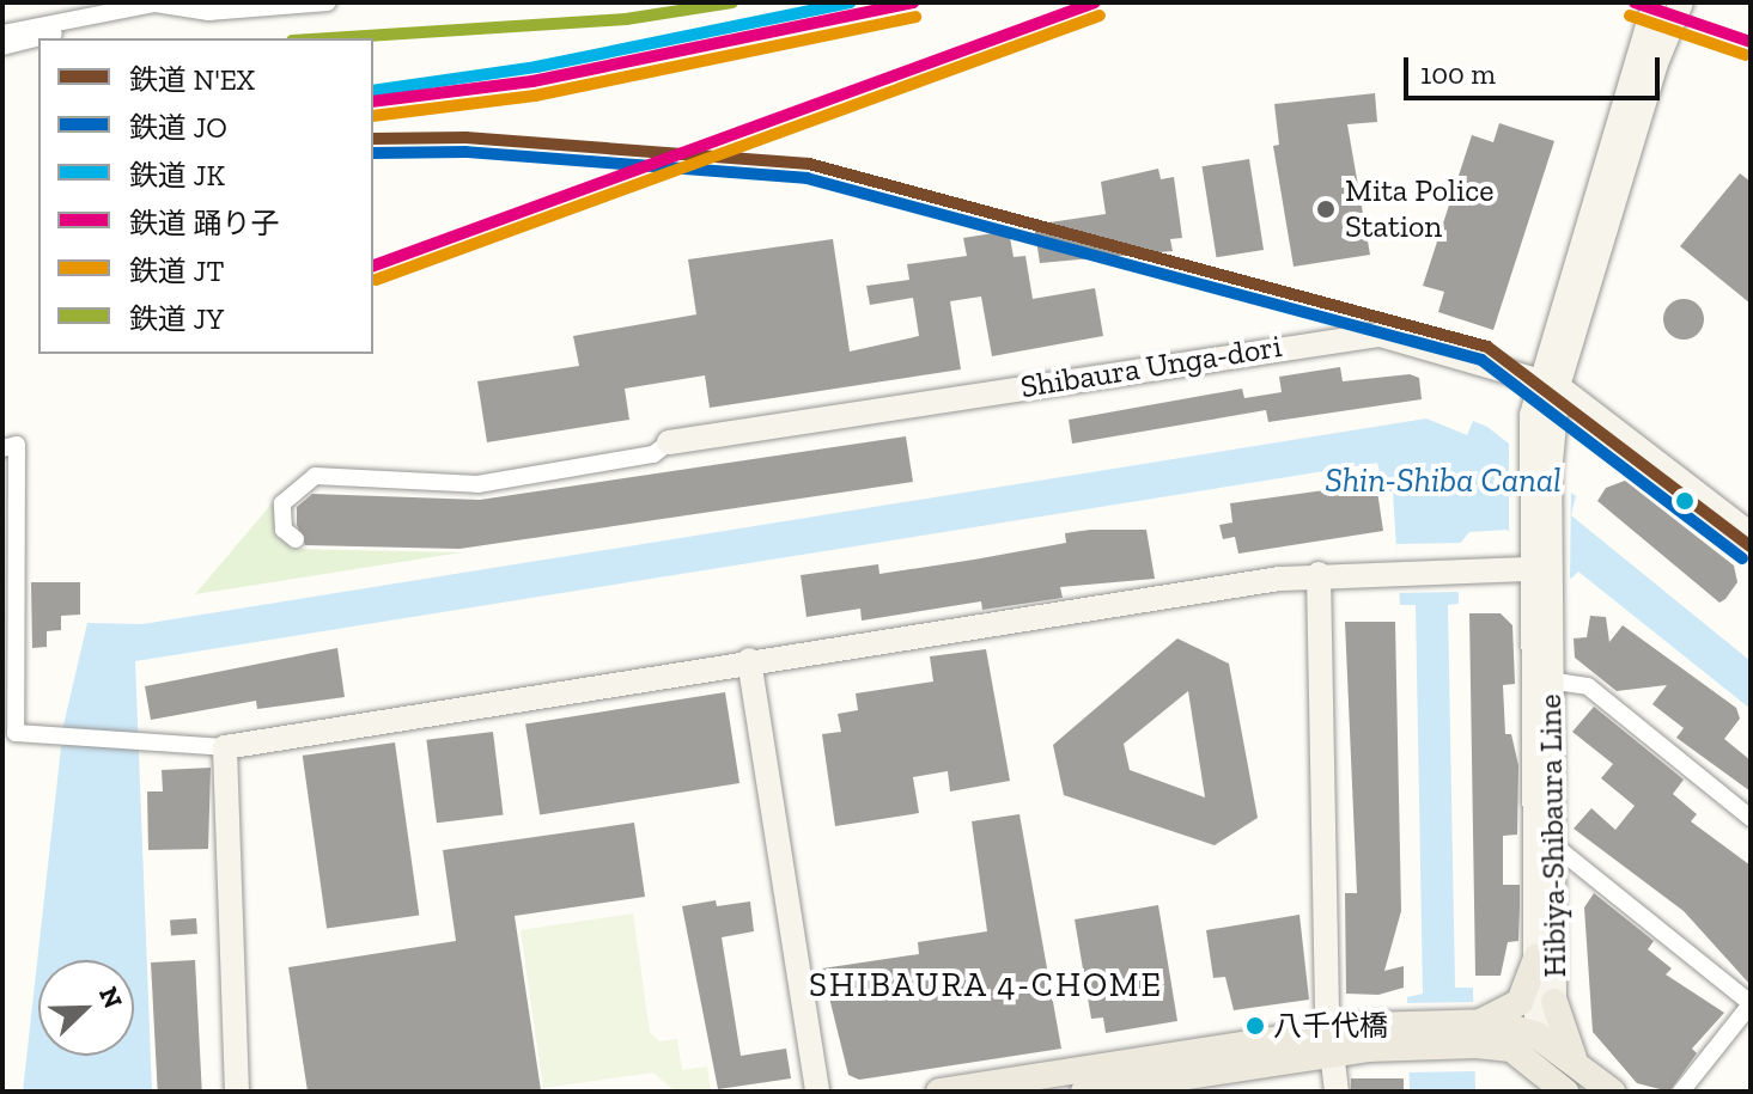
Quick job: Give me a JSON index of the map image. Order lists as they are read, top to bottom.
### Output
{
  "streets": {
    "street": ["Shibaura Unga-dori", "Hibiya-Shibaura Line"]
  },
  "districts": ["SHIBAURA 4-CHOME"],
  "water": ["Shin-Shiba Canal"],
  "places": ["Mita Police Station", "八千代橋"],
  "lines": [
    "rail line JK",
    "rail line 踊り子",
    "rail line JY",
    "rail line JT",
    "rail line N'EX",
    "rail line JO"
  ],
  "legend": [
    "鉄道 N'EX",
    "鉄道 JO",
    "鉄道 JK",
    "鉄道 踊り子",
    "鉄道 JT",
    "鉄道 JY"
  ],
  "scale_bar": "100 m",
  "north": "top right"
}
